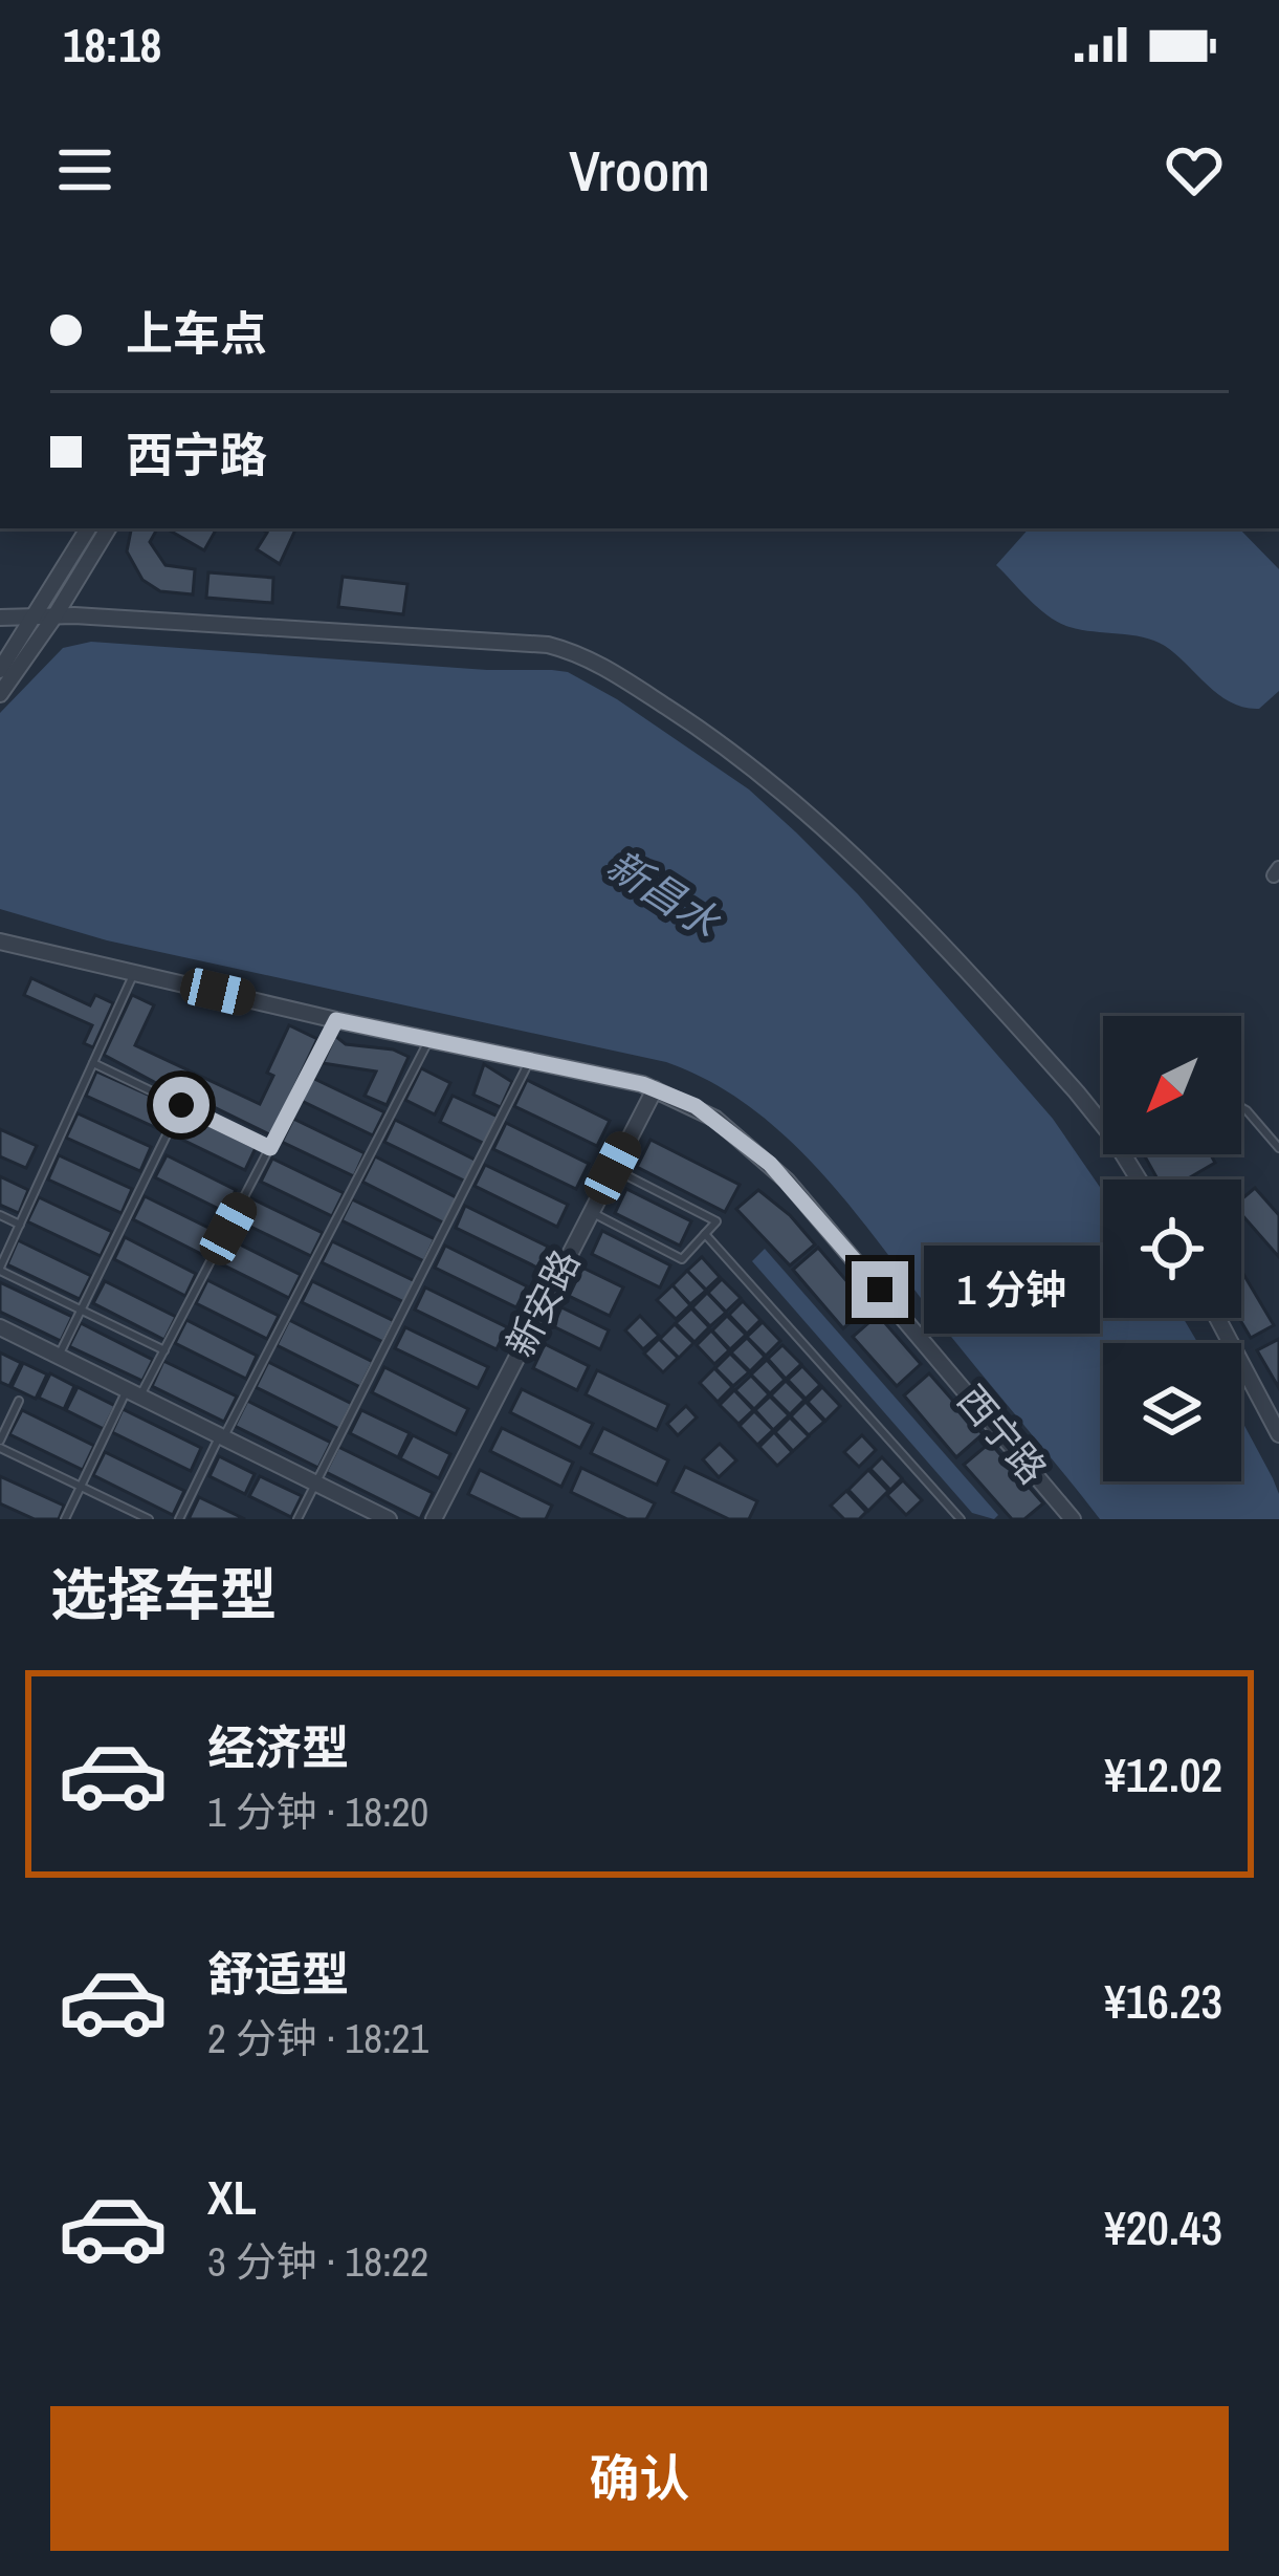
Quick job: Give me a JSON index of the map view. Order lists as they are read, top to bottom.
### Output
{
  "streets": {
    "street": ["新安路", "西宁路"]
  },
  "crossings": [
    ["新安路", "西宁路"]
  ],
  "water": ["新昌水"],
  "north": "bottom left",
  "page": {
    "status": "18:18",
    "header": "Vroom",
    "banner": ["上车点", "西宁路"],
    "bubble": "1 分钟",
    "heading": "选择车型",
    "list": [
      {
        "name": "经济型",
        "note": "1 分钟 · 18:20",
        "value": "¥12.02"
      },
      {
        "name": "舒适型",
        "note": "2 分钟 · 18:21",
        "value": "¥16.23"
      },
      {
        "name": "XL",
        "note": "3 分钟 · 18:22",
        "value": "¥20.43"
      }
    ],
    "buttons": "确认"
  }
}
